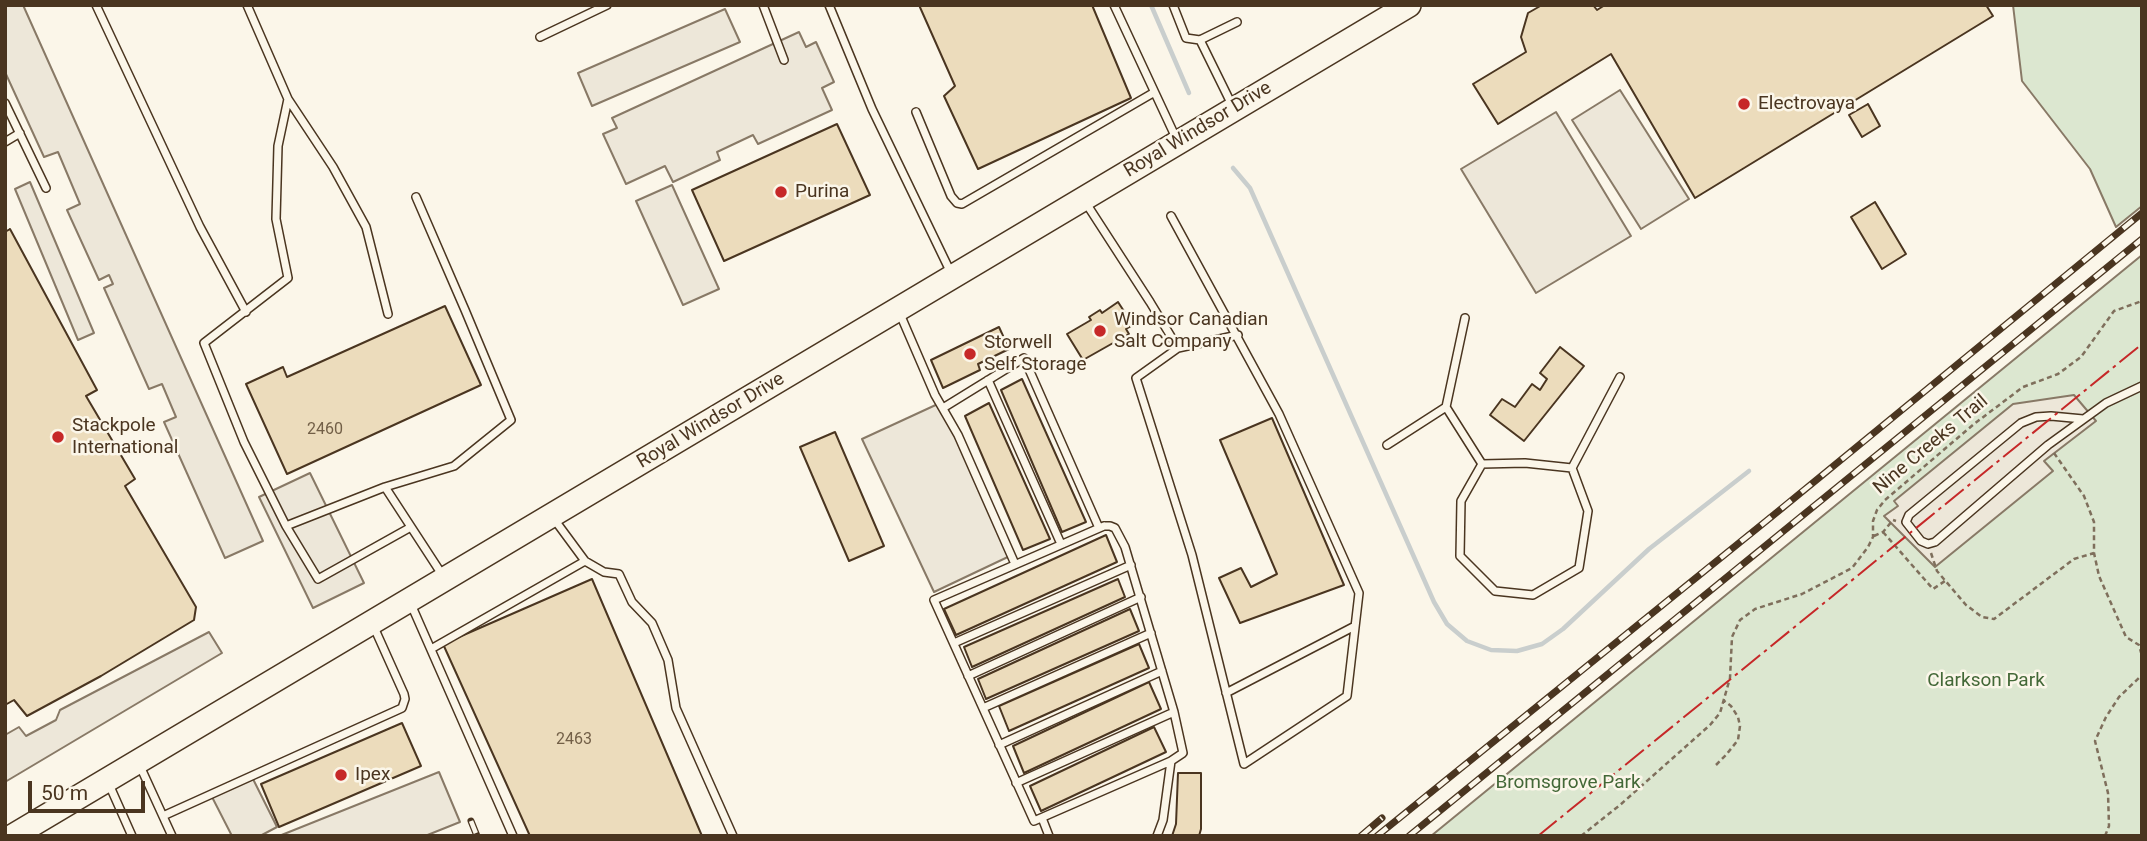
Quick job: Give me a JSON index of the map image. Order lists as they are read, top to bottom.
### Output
{
  "streets": {
    "main road": ["Royal Windsor Drive"],
    "path": ["Nine Creeks Trail"]
  },
  "parks": ["Clarkson Park", "Bromsgrove Park"],
  "places": [
    "Electrovaya",
    "Purina",
    "Windsor Canadian Salt Company",
    "Storwell Self Storage",
    "Stackpole International",
    "Ipex"
  ],
  "house_numbers": ["2460", "2463"],
  "scale_bar": "50 m"
}
